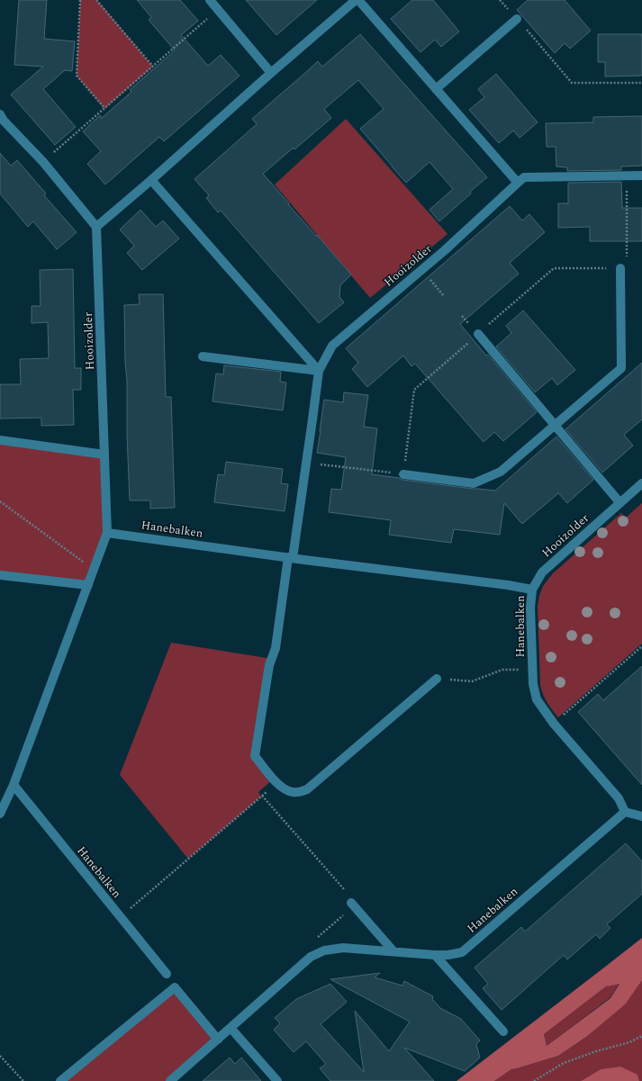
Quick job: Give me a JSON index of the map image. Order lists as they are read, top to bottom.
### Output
{
  "streets": {
    "street": ["Hooizolder", "Hanebalken"]
  },
  "crossings": [
    ["Hooizolder", "Hanebalken"]
  ]
}
